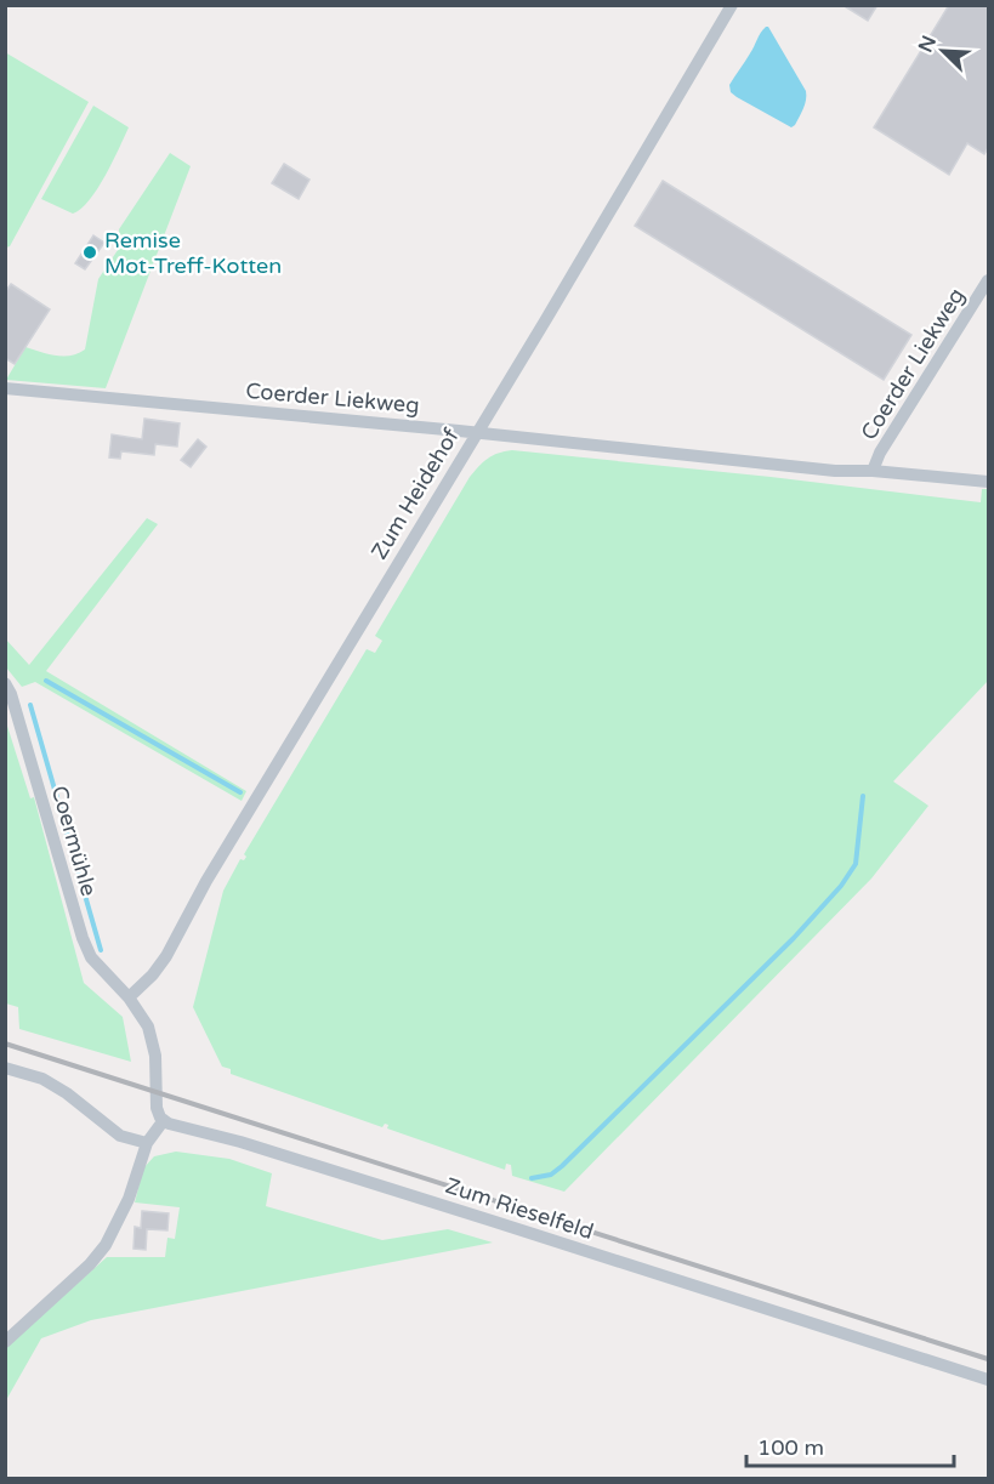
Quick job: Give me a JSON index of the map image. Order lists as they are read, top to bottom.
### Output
{
  "streets": {
    "street": [
      "Coerder Liekweg",
      "Zum Heidehof",
      "Coermühle",
      "Zum Rieselfeld"
    ]
  },
  "crossings": [
    ["Coerder Liekweg", "Zum Heidehof"],
    ["Zum Heidehof", "Coermühle"]
  ],
  "places": ["Remise Mot-Treff-Kotten"],
  "scale_bar": "100 m",
  "north": "top left"
}
